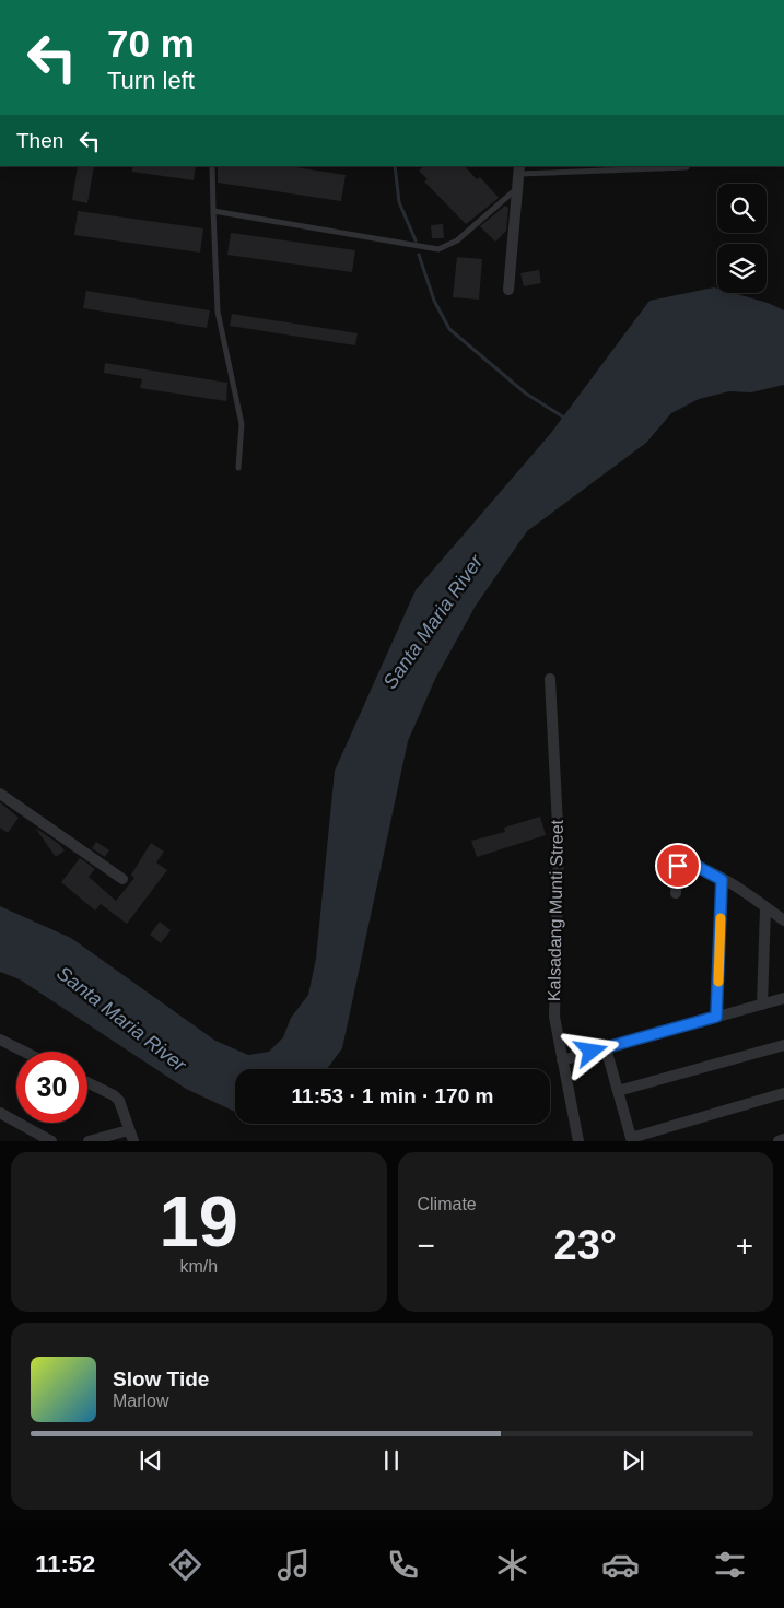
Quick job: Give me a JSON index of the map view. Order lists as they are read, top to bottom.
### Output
{
  "streets": {
    "street": ["Kalsadang Munti Street"]
  },
  "water": ["Santa Maria River"],
  "page": {
    "turn": ["70 m", "Turn left"],
    "then": "Then",
    "limit": "30",
    "trip": "11:53 · 1 min · 170 m",
    "tile": [
      ["19", "km/h"],
      "Climate"
    ],
    "heat": ["−", "23°", "+"],
    "song": ["Slow Tide", "Marlow"],
    "tabs": "11:52"
  }
}
